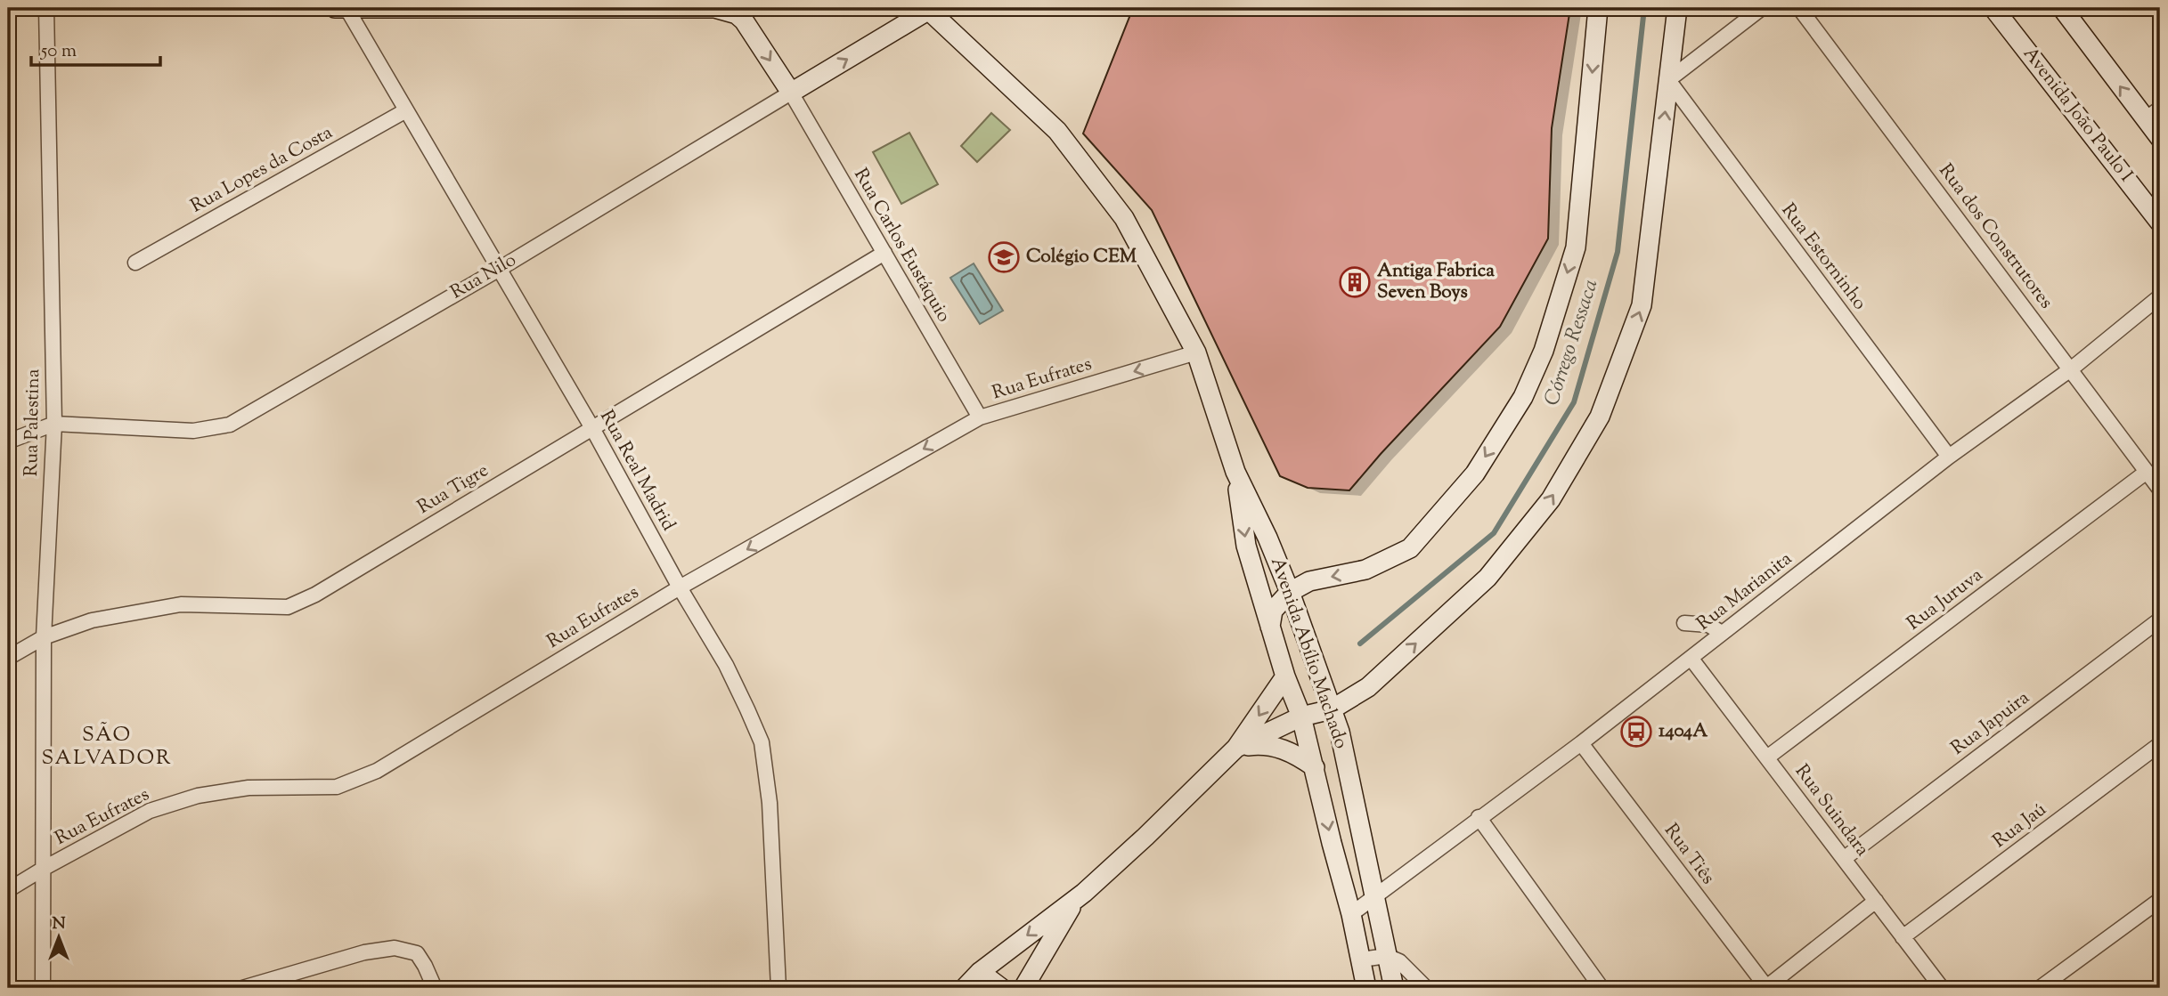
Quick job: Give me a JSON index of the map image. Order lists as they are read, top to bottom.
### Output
{
  "streets": {
    "main road": ["Avenida João Paulo I", "Rua Nilo", "Avenida Abílio Machado"],
    "street": [
      "Rua Lopes da Costa",
      "Rua dos Construtores",
      "Rua Carlos Eustáquio",
      "Rua Estorninho",
      "Rua Eufrates",
      "Rua Palestina",
      "Rua Real Madrid",
      "Rua Tigre",
      "Rua Marianita",
      "Rua Juruva",
      "Rua Japuira",
      "Rua Suindara",
      "Rua Jaú",
      "Rua Tiês"
    ]
  },
  "crossings": [
    ["Rua Lopes da Costa", "Rua Real Madrid"],
    ["Rua dos Construtores", "Rua Marianita"],
    ["Rua dos Construtores", "Rua Juruva"],
    ["Rua Carlos Eustáquio", "Rua Nilo"],
    ["Rua Carlos Eustáquio", "Rua Eufrates"],
    ["Rua Carlos Eustáquio", "Rua Tigre"],
    ["Rua Estorninho", "Rua Marianita"],
    ["Rua Nilo", "Rua Palestina"],
    ["Rua Nilo", "Rua Real Madrid"],
    ["Rua Nilo", "Avenida Abílio Machado"],
    ["Rua Eufrates", "Rua Palestina"],
    ["Rua Eufrates", "Rua Real Madrid"],
    ["Rua Eufrates", "Avenida Abílio Machado"],
    ["Rua Palestina", "Rua Tigre"],
    ["Rua Real Madrid", "Rua Tigre"],
    ["Rua Marianita", "Avenida Abílio Machado"],
    ["Rua Marianita", "Rua Suindara"],
    ["Rua Marianita", "Rua Tiês"],
    ["Rua Juruva", "Rua Suindara"],
    ["Rua Japuira", "Rua Suindara"],
    ["Rua Suindara", "Rua Jaú"]
  ],
  "one_way": ["Rua Eufrates"],
  "districts": ["SÃO SALVADOR"],
  "water": ["Córrego Ressaca"],
  "places": {
    "school or university": ["Colégio CEM"],
    "building": ["Antiga Fabrica Seven Boys"],
    "bus stop": ["1404A"]
  },
  "scale_bar": "50 m",
  "north": "top"
}
